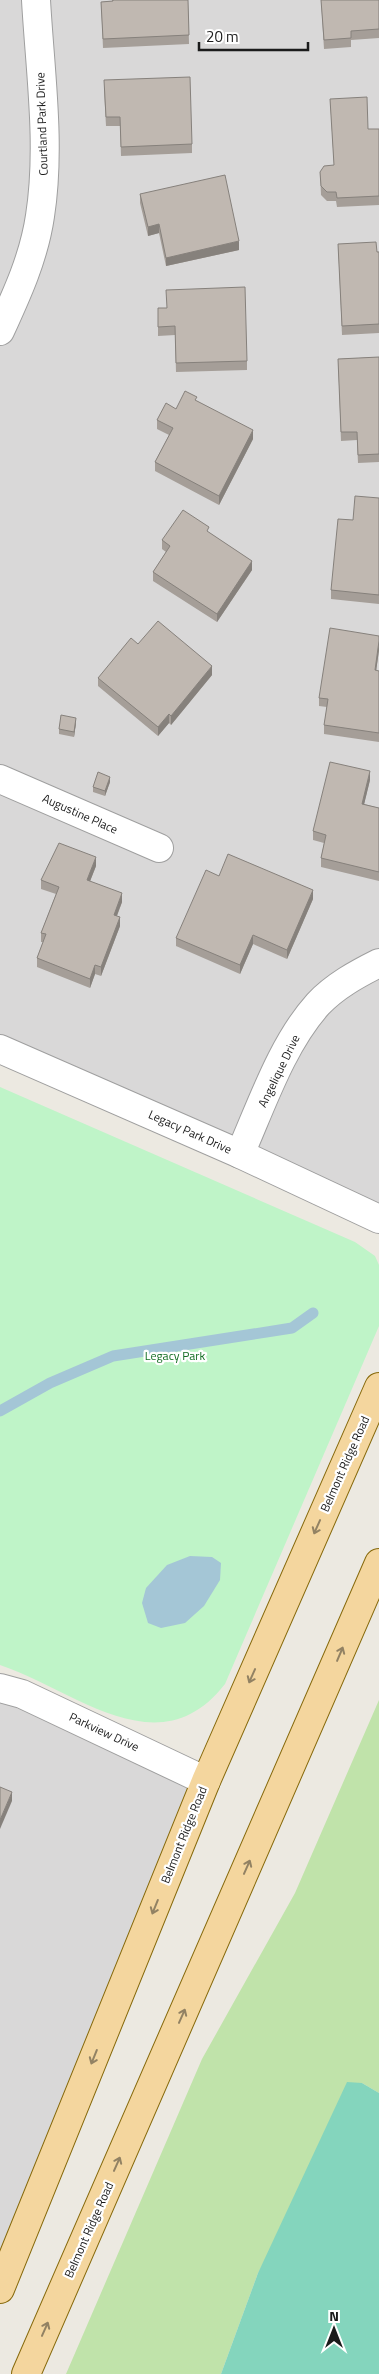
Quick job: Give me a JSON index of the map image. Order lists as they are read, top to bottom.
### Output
{
  "streets": {
    "main road": ["Belmont Ridge Road"],
    "street": [
      "Courtland Park Drive",
      "Augustine Place",
      "Angelique Drive",
      "Legacy Park Drive",
      "Parkview Drive"
    ]
  },
  "crossings": [
    ["Angelique Drive", "Legacy Park Drive"],
    ["Belmont Ridge Road", "Parkview Drive"]
  ],
  "parks": ["Legacy Park"],
  "scale_bar": "20 m",
  "north": "top"
}
